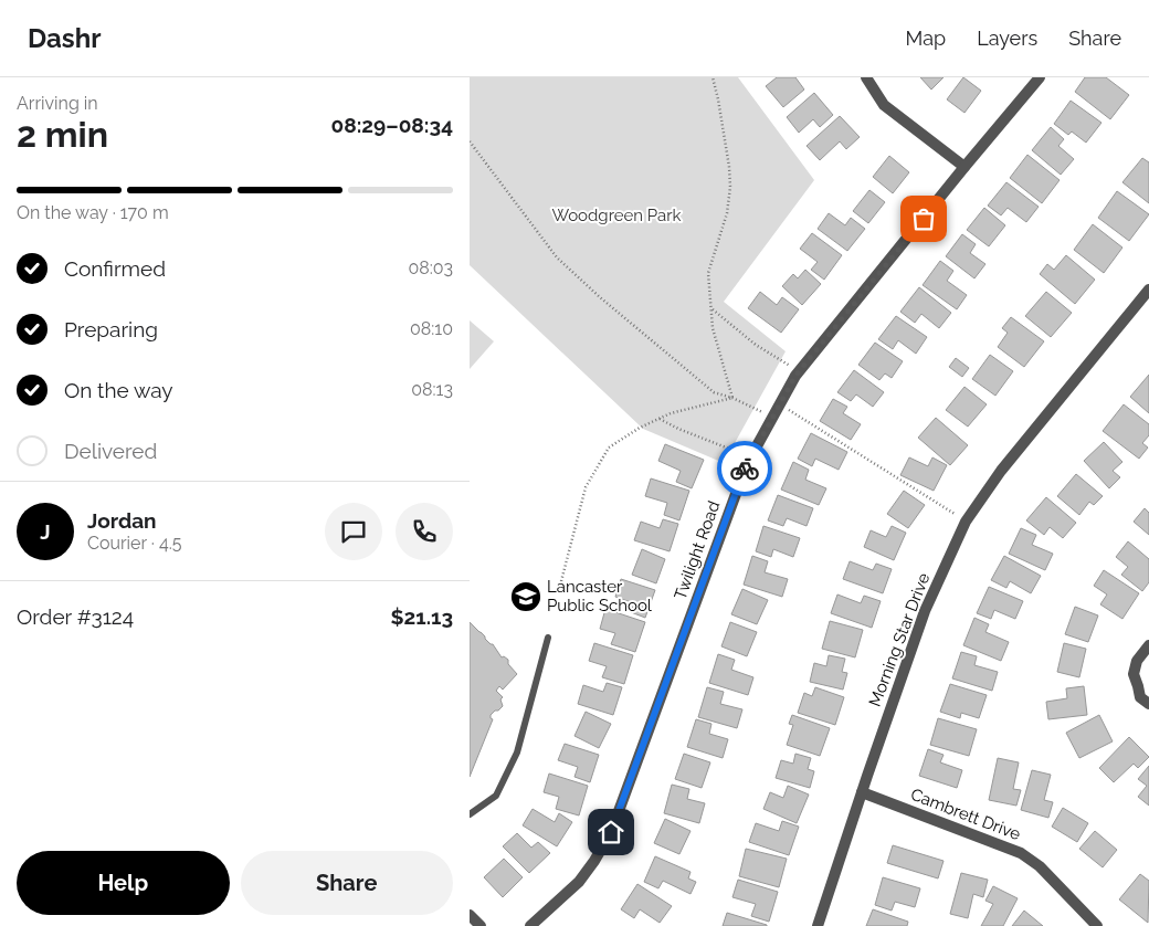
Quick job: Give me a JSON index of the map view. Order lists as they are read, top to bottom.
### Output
{
  "streets": {
    "street": ["Twilight Road", "Morning Star Drive", "Cambrett Drive"]
  },
  "crossings": [
    ["Morning Star Drive", "Cambrett Drive"]
  ],
  "parks": ["Woodgreen Park"],
  "places": {
    "school or university": ["Lancaster Public School"]
  },
  "page": {
    "header": "Dashr",
    "nav": ["Map", "Layers", "Share"],
    "heading": ["2 min", "Arriving in", "08:29–08:34"],
    "panel": [
      "Jordan",
      "Courier · 4.5",
      "Order #3124",
      "$21.13"
    ],
    "bar": "On the way · 170 m",
    "list": [
      ["Confirmed", "08:03"],
      ["Preparing", "08:10"],
      ["On the way", "08:13"],
      "Delivered"
    ],
    "round": "J",
    "buttons": ["Help", "Share"]
  }
}
